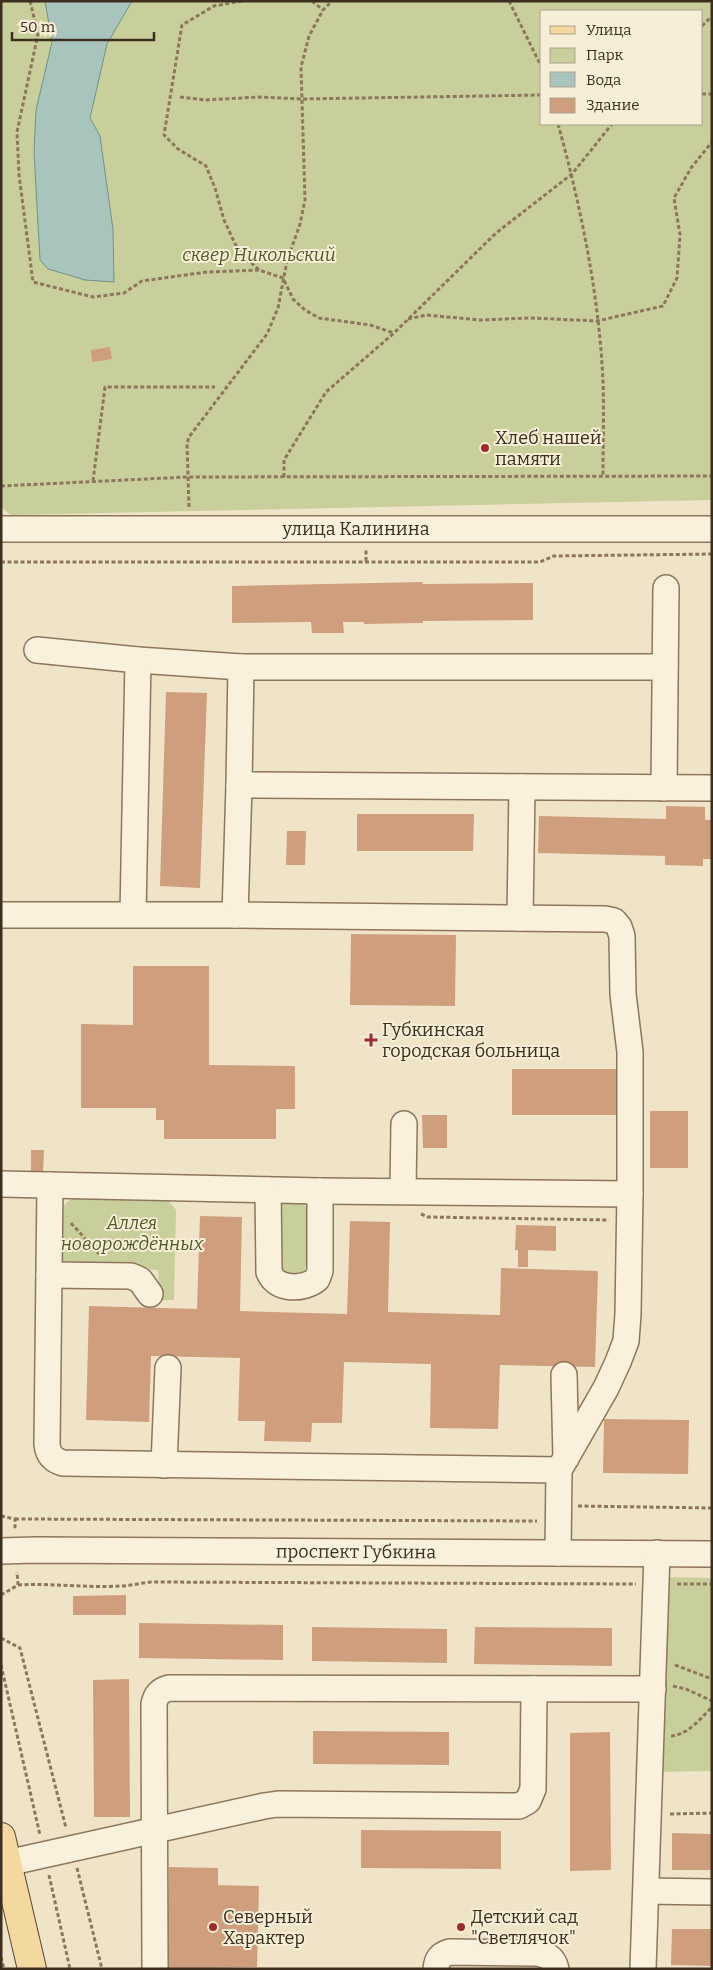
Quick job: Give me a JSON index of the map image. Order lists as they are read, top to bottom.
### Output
{
  "streets": {
    "street": ["улица Калинина", "проспект Губкина"]
  },
  "parks": ["сквер Никольский", "Аллея новорождённых"],
  "places": {
    "other": ["Хлеб нашей памяти", "Северный Характер", "Детский сад \"Светлячок\""],
    "health": ["Губкинская городская больница"]
  },
  "legend": [
    "Улица",
    "Парк",
    "Вода",
    "Здание"
  ],
  "scale_bar": "50 m"
}
